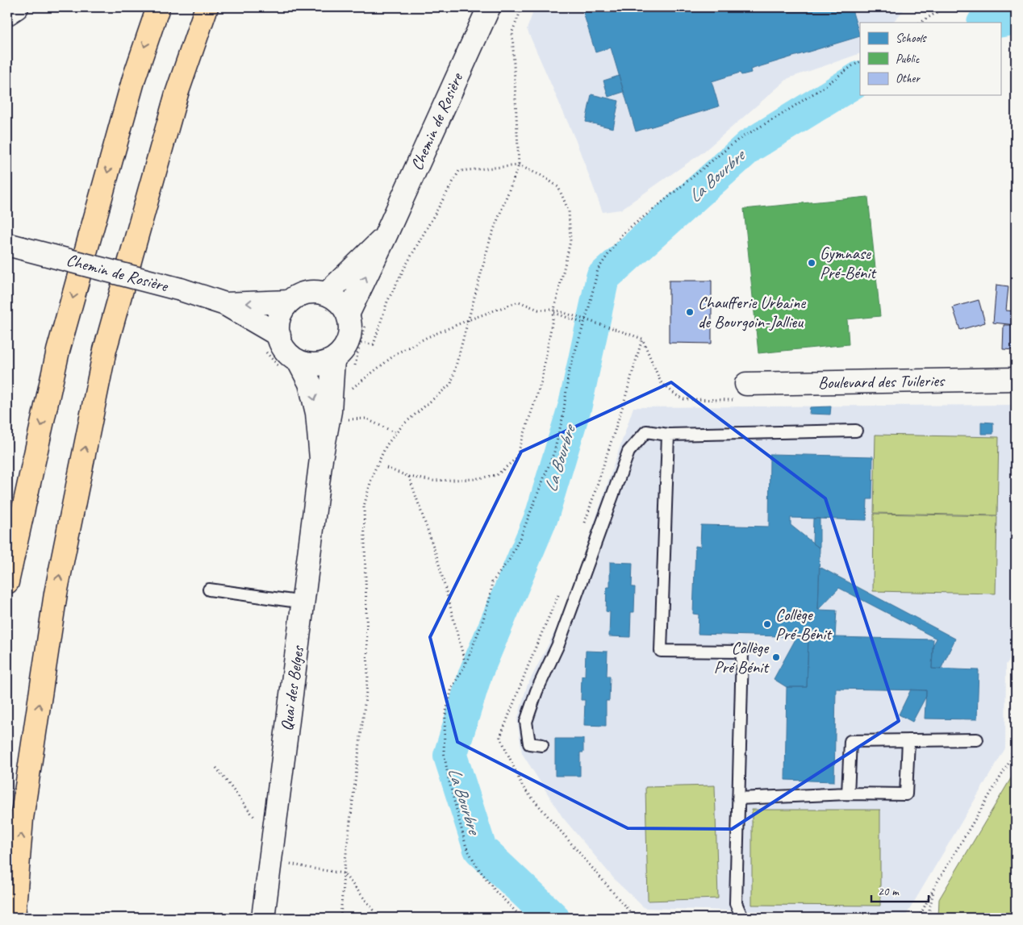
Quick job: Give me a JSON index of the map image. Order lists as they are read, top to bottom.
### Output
{
  "streets": {
    "street": ["Chemin de Rosière", "Boulevard des Tuileries", "Quai des Belges"]
  },
  "crossings": [
    ["Chemin de Rosière", "Quai des Belges"]
  ],
  "water": ["La Bourbre"],
  "places": [
    "Gymnase Pré-Bénit",
    "Chaufferie Urbaine de Bourgoin-Jallieu",
    "Collège Pré-Bénit",
    "Collège Pré Bénit"
  ],
  "legend": ["Schools", "Public", "Other"],
  "scale_bar": "20 m"
}
